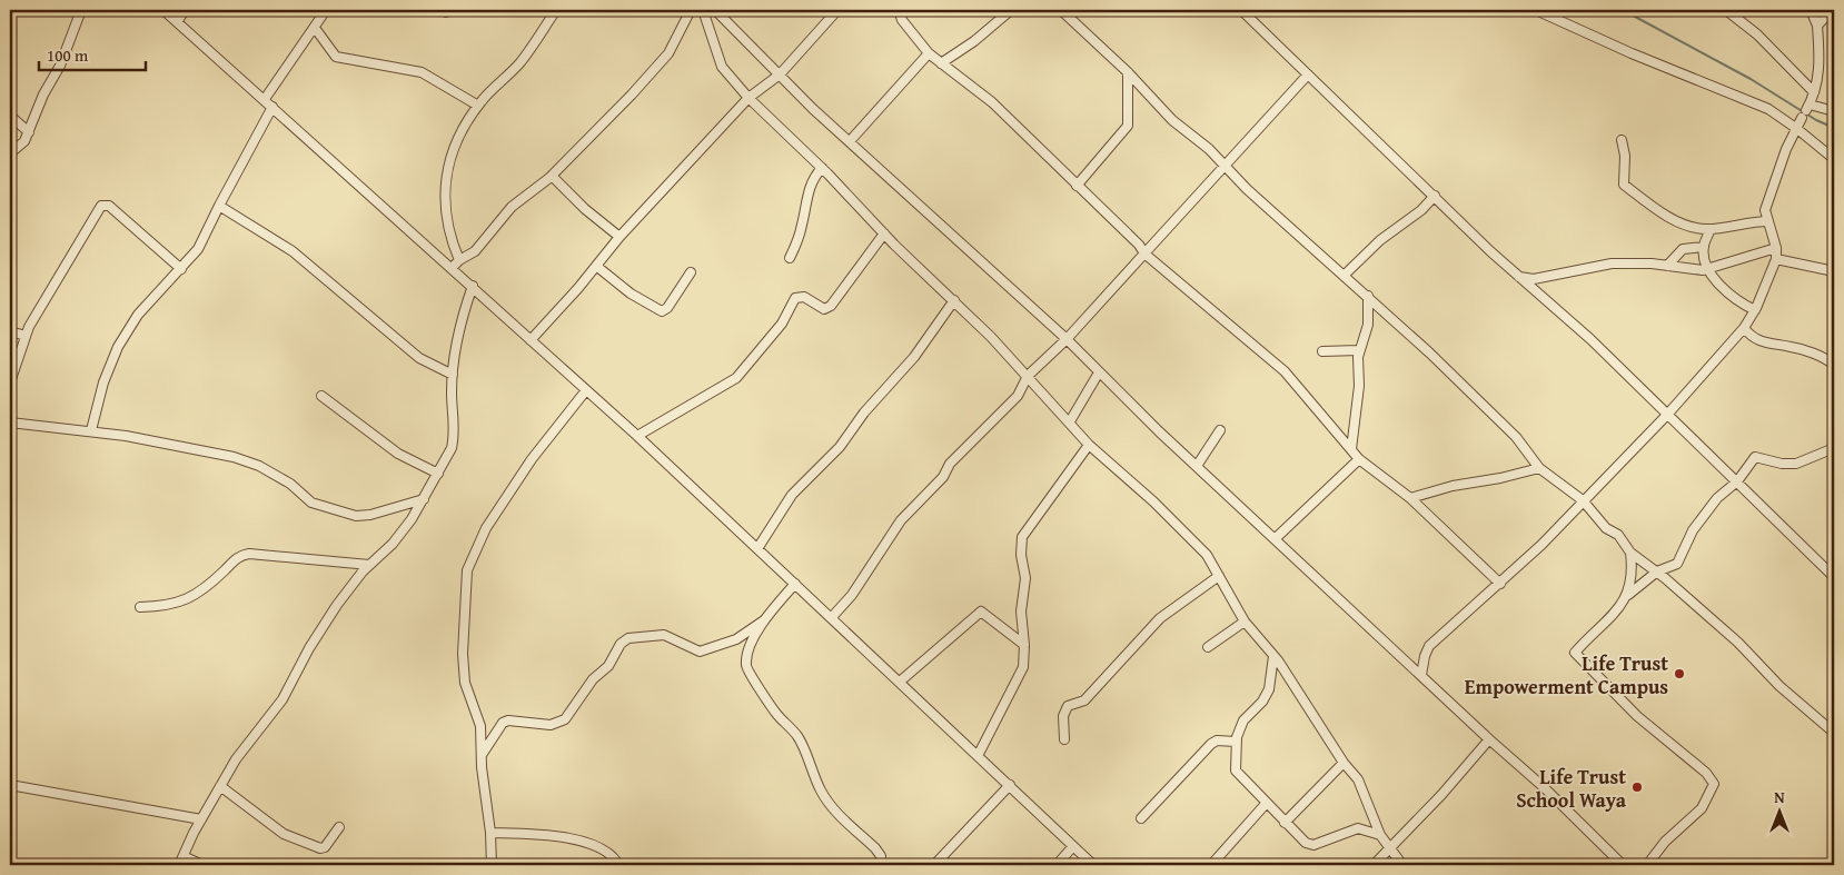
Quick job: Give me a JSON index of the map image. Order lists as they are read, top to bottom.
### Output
{
  "places": ["Life Trust Empowerment Campus", "Life Trust School Waya"],
  "scale_bar": "100 m",
  "north": "top"
}
